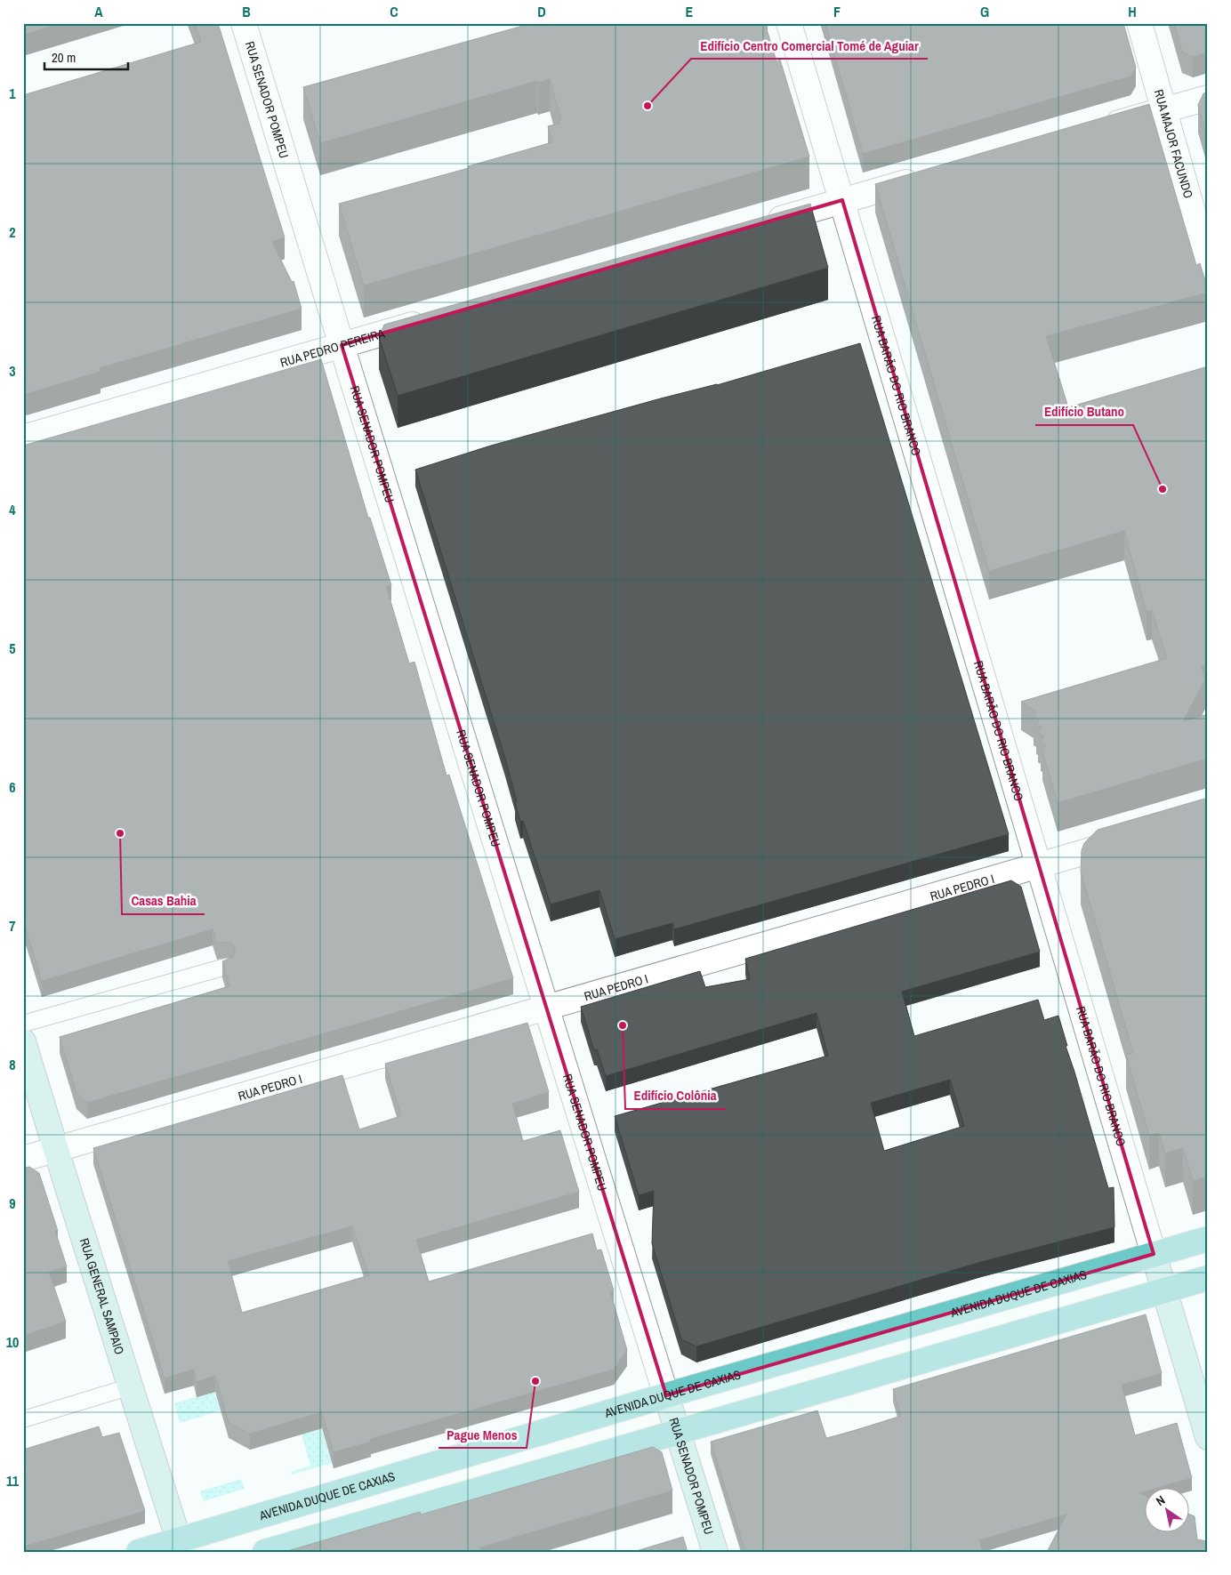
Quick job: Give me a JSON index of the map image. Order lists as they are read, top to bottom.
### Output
{
  "streets": {
    "main road": [
      "RUA SENADOR POMPEU",
      "RUA BARÃO DO RIO BRANCO",
      "AVENIDA DUQUE DE CAXIAS",
      "RUA GENERAL SAMPAIO"
    ],
    "street": ["RUA MAJOR FACUNDO", "RUA PEDRO PEREIRA", "RUA PEDRO I"]
  },
  "crossings": [
    ["RUA SENADOR POMPEU", "RUA PEDRO PEREIRA"],
    ["RUA SENADOR POMPEU", "RUA PEDRO I"],
    ["RUA SENADOR POMPEU", "AVENIDA DUQUE DE CAXIAS"],
    ["RUA BARÃO DO RIO BRANCO", "RUA PEDRO I"],
    ["RUA BARÃO DO RIO BRANCO", "AVENIDA DUQUE DE CAXIAS"],
    ["RUA PEDRO I", "RUA GENERAL SAMPAIO"],
    ["AVENIDA DUQUE DE CAXIAS", "RUA GENERAL SAMPAIO"]
  ],
  "places": [
    "Edifício Centro Comercial Tomé de Aguiar",
    "Edifício Butano",
    "Casas Bahia",
    "Edifício Colônia",
    "Pague Menos"
  ],
  "scale_bar": "20 m",
  "north": "top left",
  "grid": {
    "columns": [
      "A",
      "B",
      "C",
      "D",
      "E",
      "F",
      "G",
      "H"
    ],
    "rows": [
      "1",
      "2",
      "3",
      "4",
      "5",
      "6",
      "7",
      "8",
      "9",
      "10",
      "11"
    ]
  }
}
